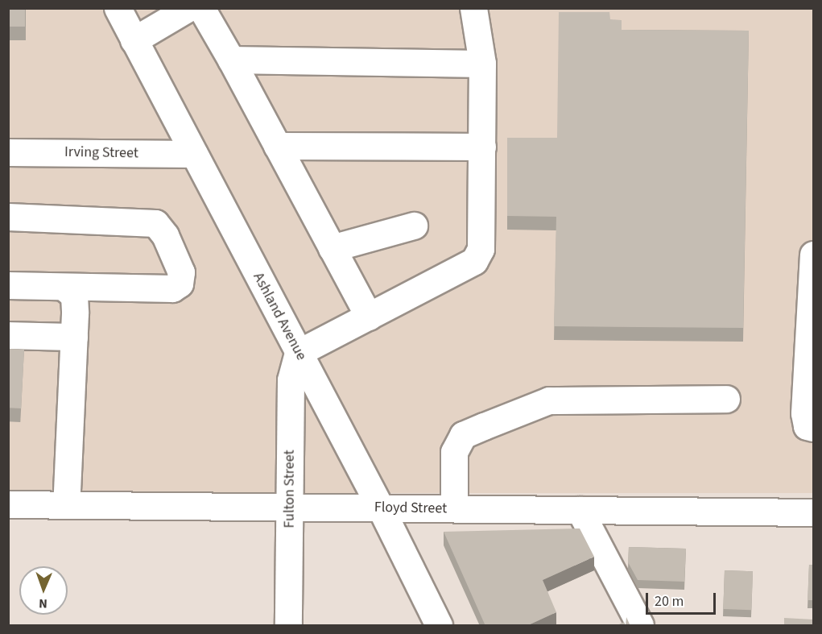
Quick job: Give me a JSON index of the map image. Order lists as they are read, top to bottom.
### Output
{
  "streets": {
    "street": [
      "Irving Street",
      "Ashland Avenue",
      "Fulton Street",
      "Floyd Street"
    ]
  },
  "crossings": [
    ["Irving Street", "Ashland Avenue"],
    ["Ashland Avenue", "Fulton Street"],
    ["Ashland Avenue", "Floyd Street"],
    ["Fulton Street", "Floyd Street"]
  ],
  "scale_bar": "20 m",
  "north": "bottom"
}
